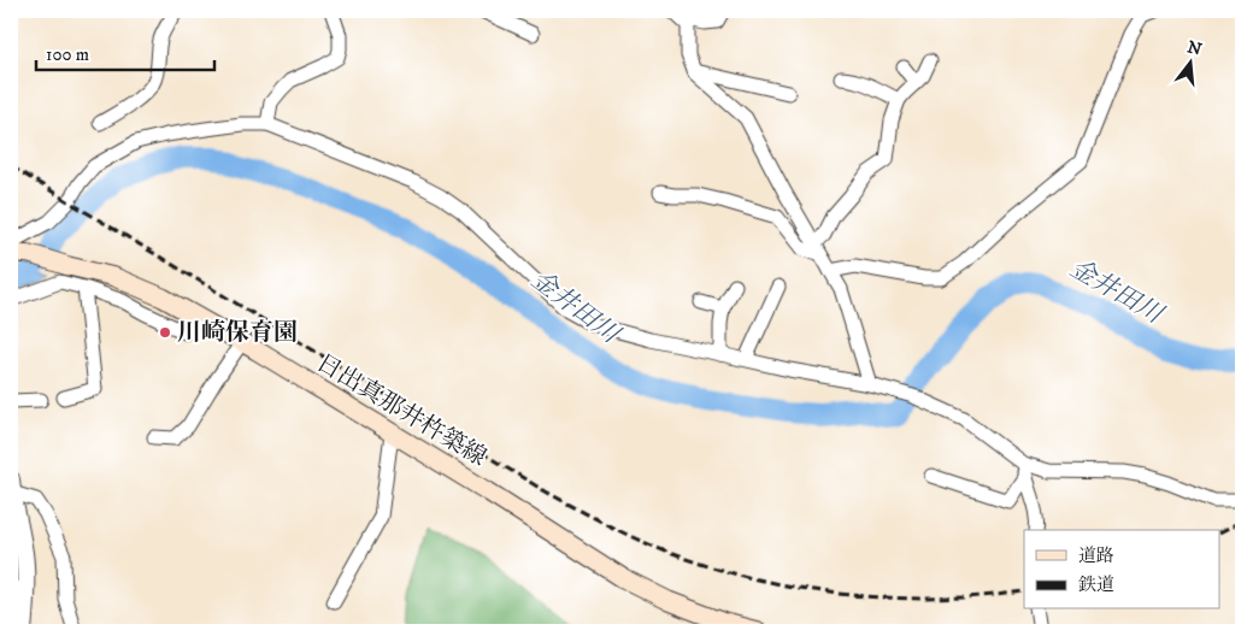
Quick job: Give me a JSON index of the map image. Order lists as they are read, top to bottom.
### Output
{
  "streets": {
    "main road": ["日出真那井杵築線"]
  },
  "water": ["金井田川"],
  "places": ["川崎保育園"],
  "legend": ["道路", "鉄道"],
  "scale_bar": "100 m",
  "north": "top"
}
